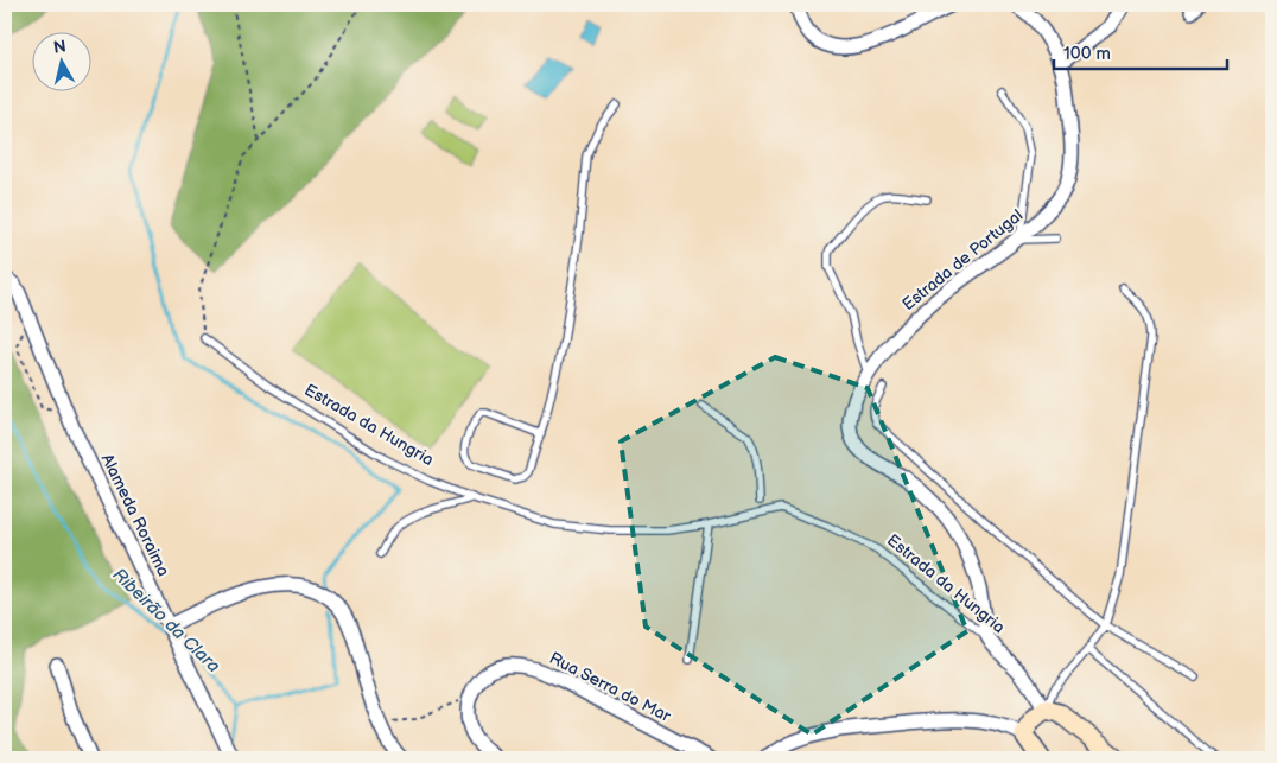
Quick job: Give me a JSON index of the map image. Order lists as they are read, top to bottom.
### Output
{
  "streets": {
    "street": [
      "Estrada de Portugal",
      "Estrada da Hungria",
      "Alameda Roraima",
      "Rua Serra do Mar"
    ]
  },
  "crossings": [
    ["Estrada de Portugal", "Estrada da Hungria"]
  ],
  "water": ["Ribeirão da Clara"],
  "scale_bar": "100 m",
  "north": "top"
}
